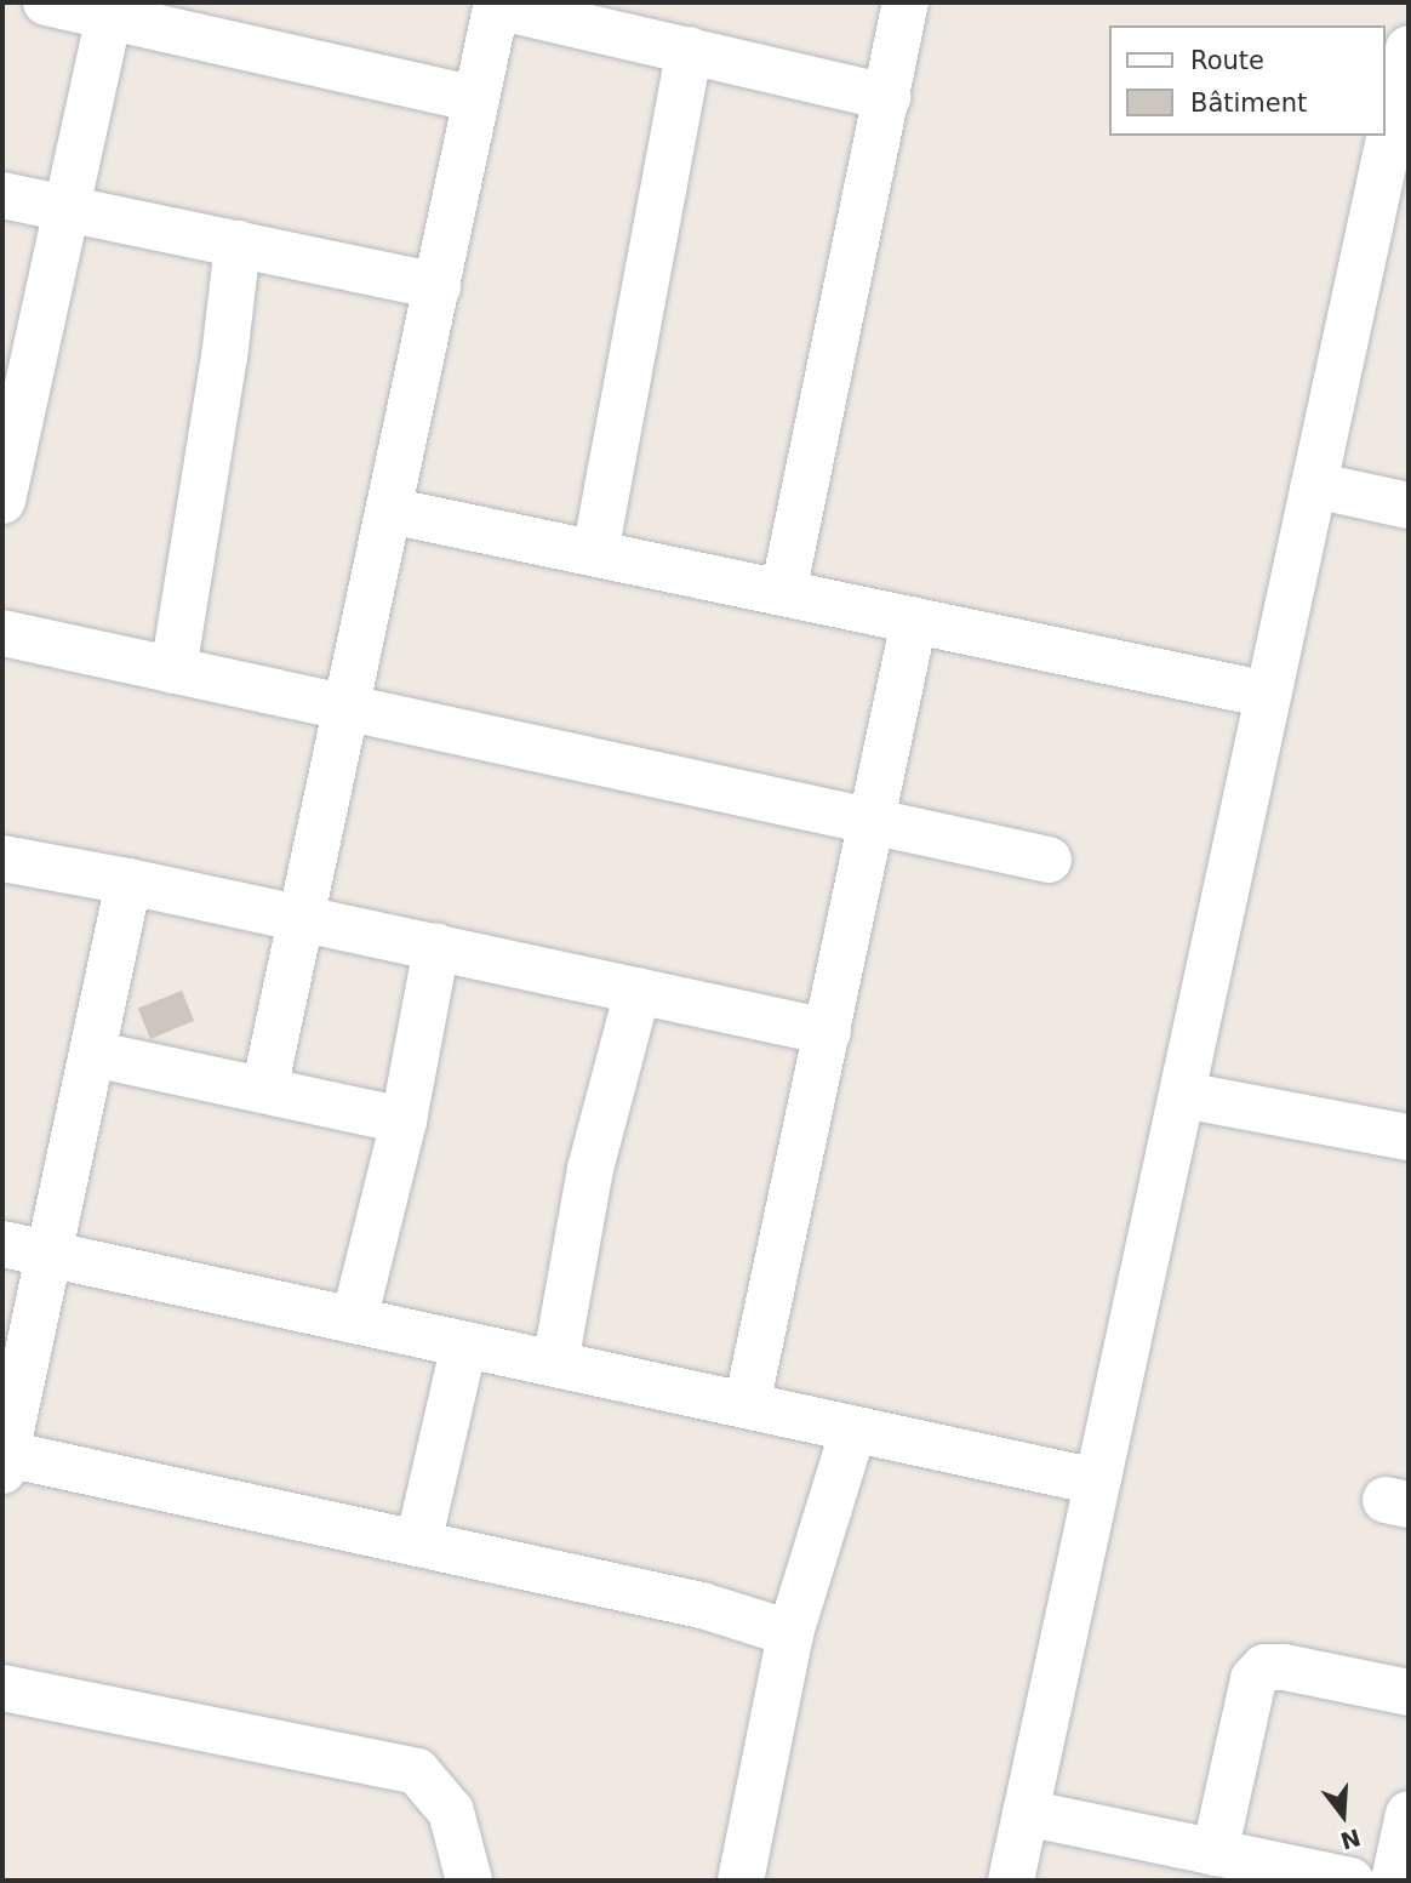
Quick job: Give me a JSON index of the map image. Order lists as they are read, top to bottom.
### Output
{
  "legend": ["Route", "Bâtiment"],
  "north": "bottom"
}
